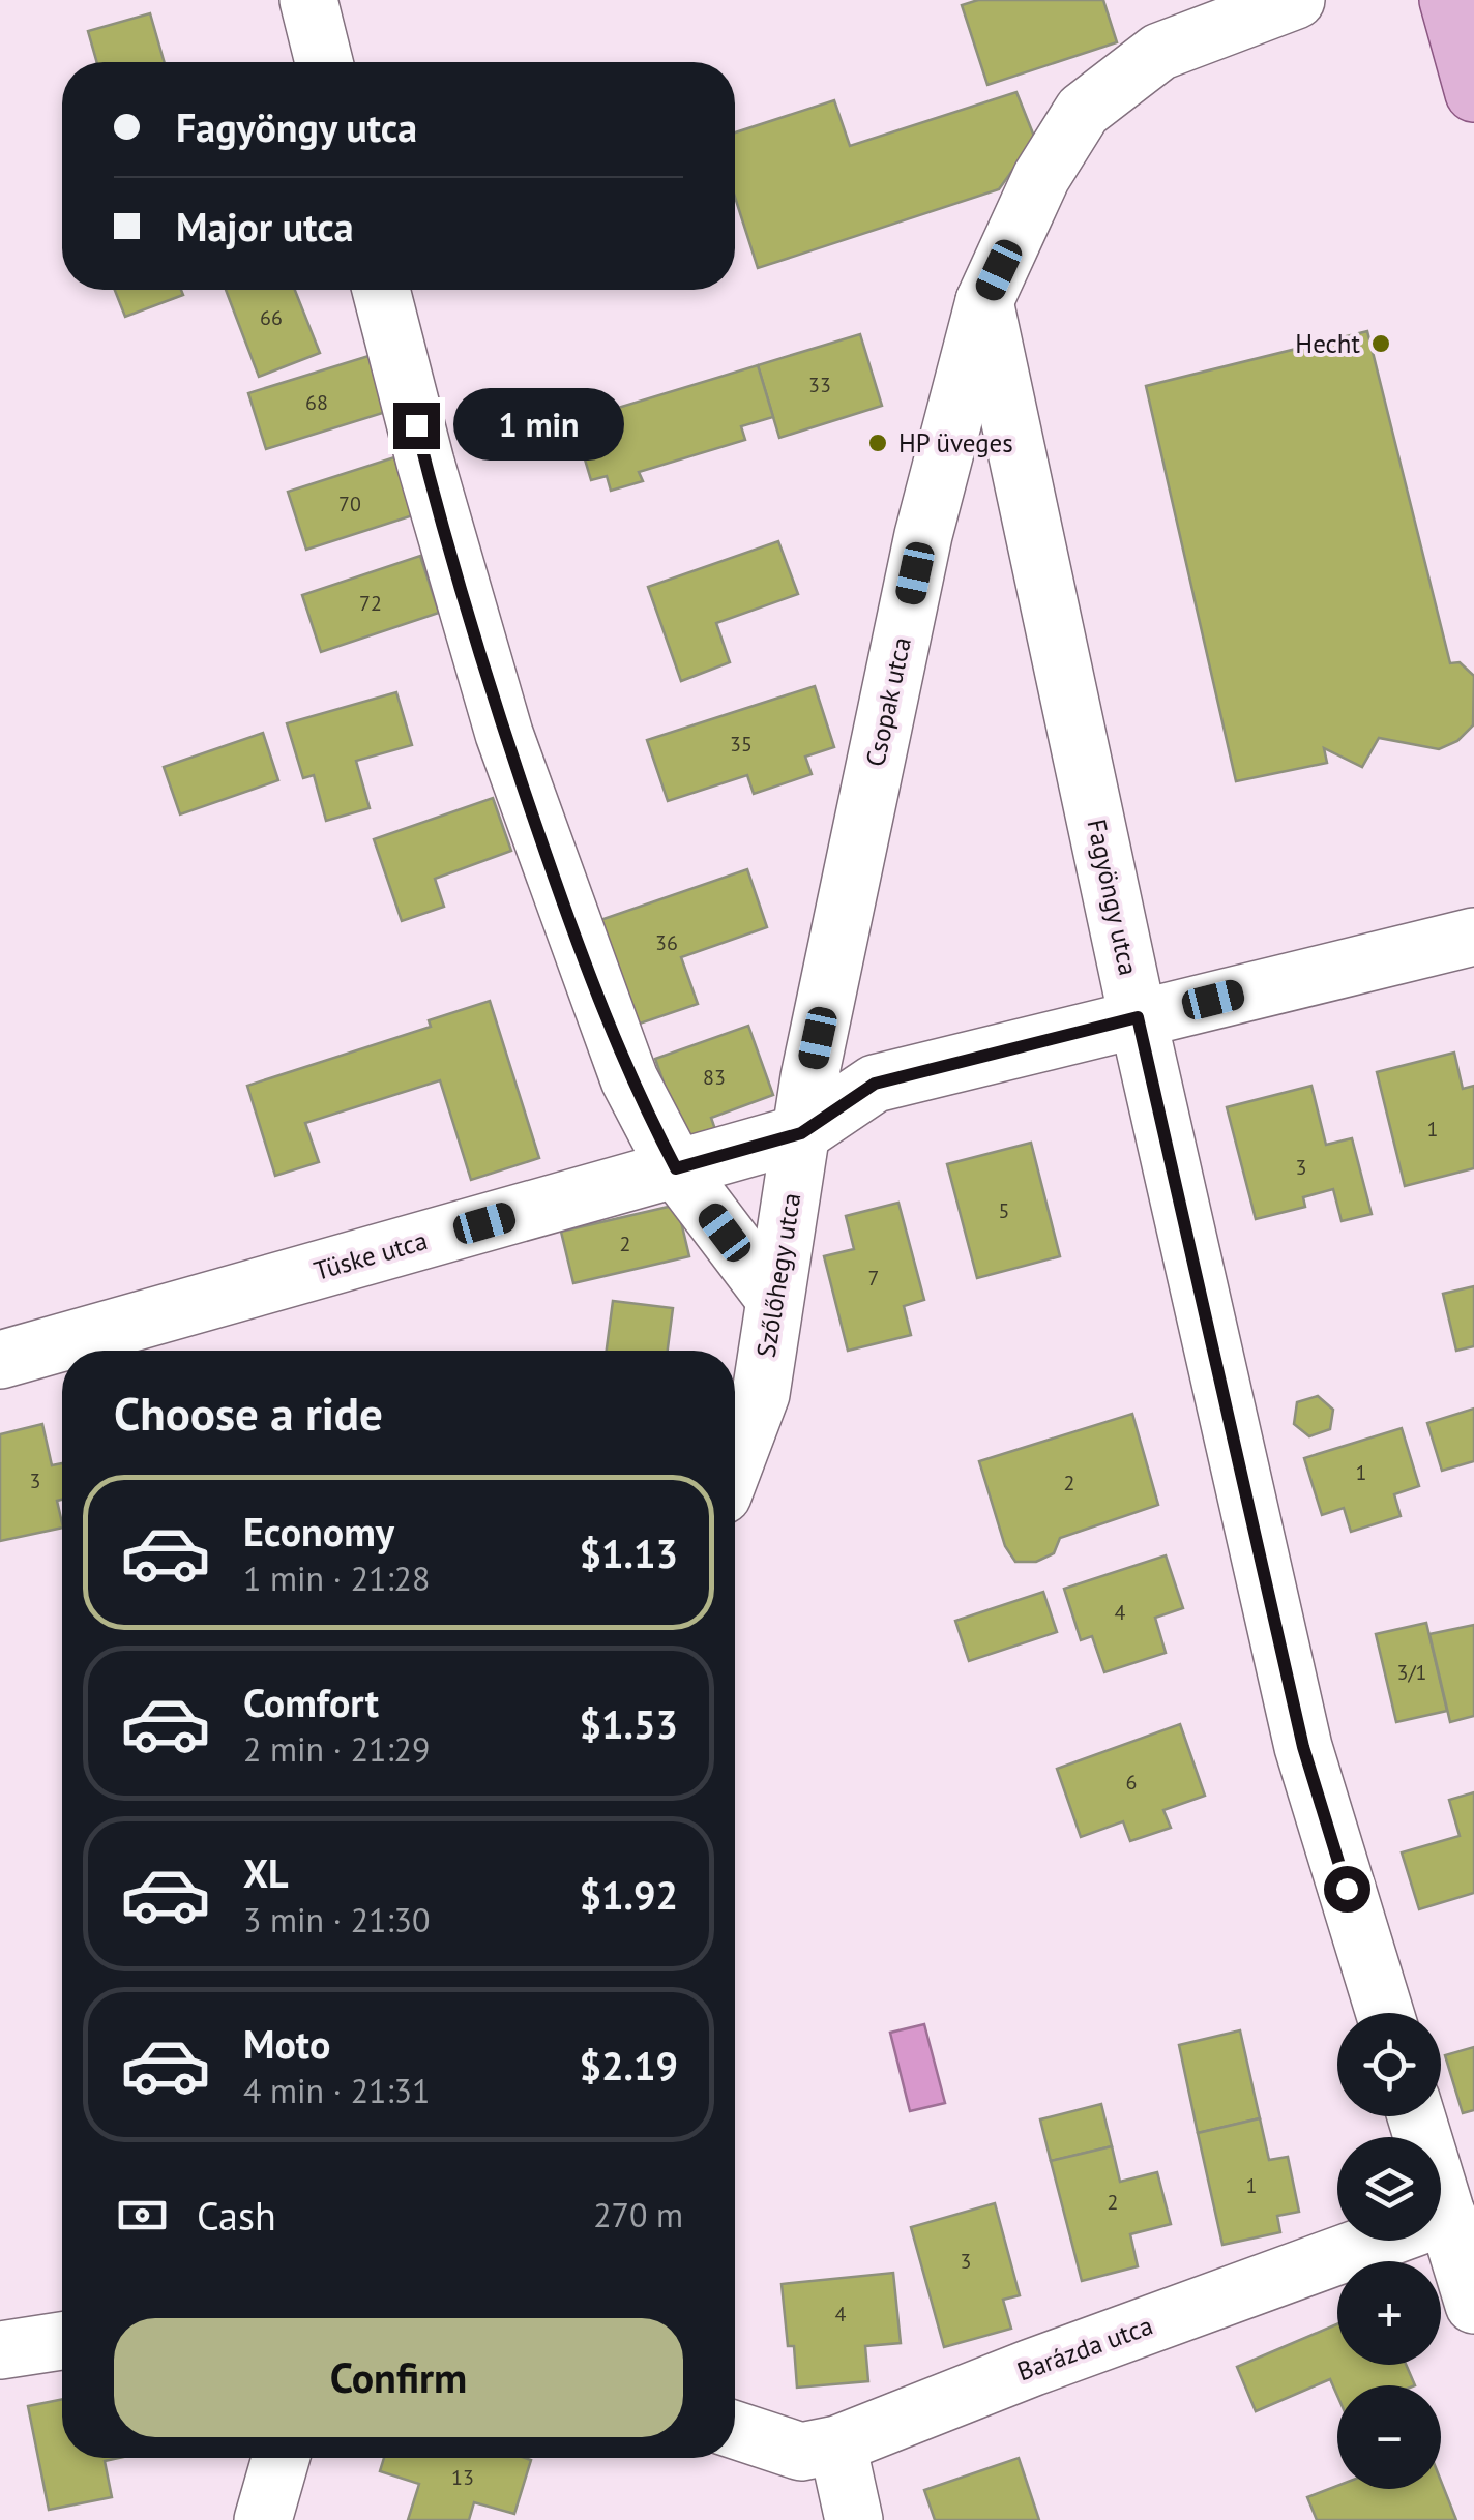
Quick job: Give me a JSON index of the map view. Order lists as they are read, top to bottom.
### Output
{
  "streets": {
    "street": [
      "Csopak utca",
      "Fagyöngy utca",
      "Tüske utca",
      "Szőlőhegy utca",
      "Barázda utca"
    ]
  },
  "crossings": [
    ["Csopak utca", "Fagyöngy utca"],
    ["Csopak utca", "Tüske utca"],
    ["Csopak utca", "Szőlőhegy utca"],
    ["Tüske utca", "Szőlőhegy utca"]
  ],
  "places": ["Hecht", "HP üveges"],
  "house_numbers": [
    "66",
    "33",
    "68",
    "70",
    "72",
    "35",
    "36",
    "83",
    "1",
    "3",
    "5",
    "2",
    "7",
    "1",
    "3",
    "2",
    "4",
    "3/1",
    "6",
    "1",
    "2",
    "3",
    "4",
    "13"
  ],
  "page": {
    "banner": ["Fagyöngy utca", "Major utca"],
    "bubble": "1 min",
    "heading": "Choose a ride",
    "list": [
      {
        "name": "Economy",
        "note": "1 min · 21:28",
        "value": "$1.13"
      },
      {
        "name": "Comfort",
        "note": "2 min · 21:29",
        "value": "$1.53"
      },
      {
        "name": "XL",
        "note": "3 min · 21:30",
        "value": "$1.92"
      },
      {
        "name": "Moto",
        "note": "4 min · 21:31",
        "value": "$2.19"
      }
    ],
    "map_buttons": ["+", "−"],
    "pay": ["Cash", "270 m"],
    "buttons": "Confirm"
  }
}
